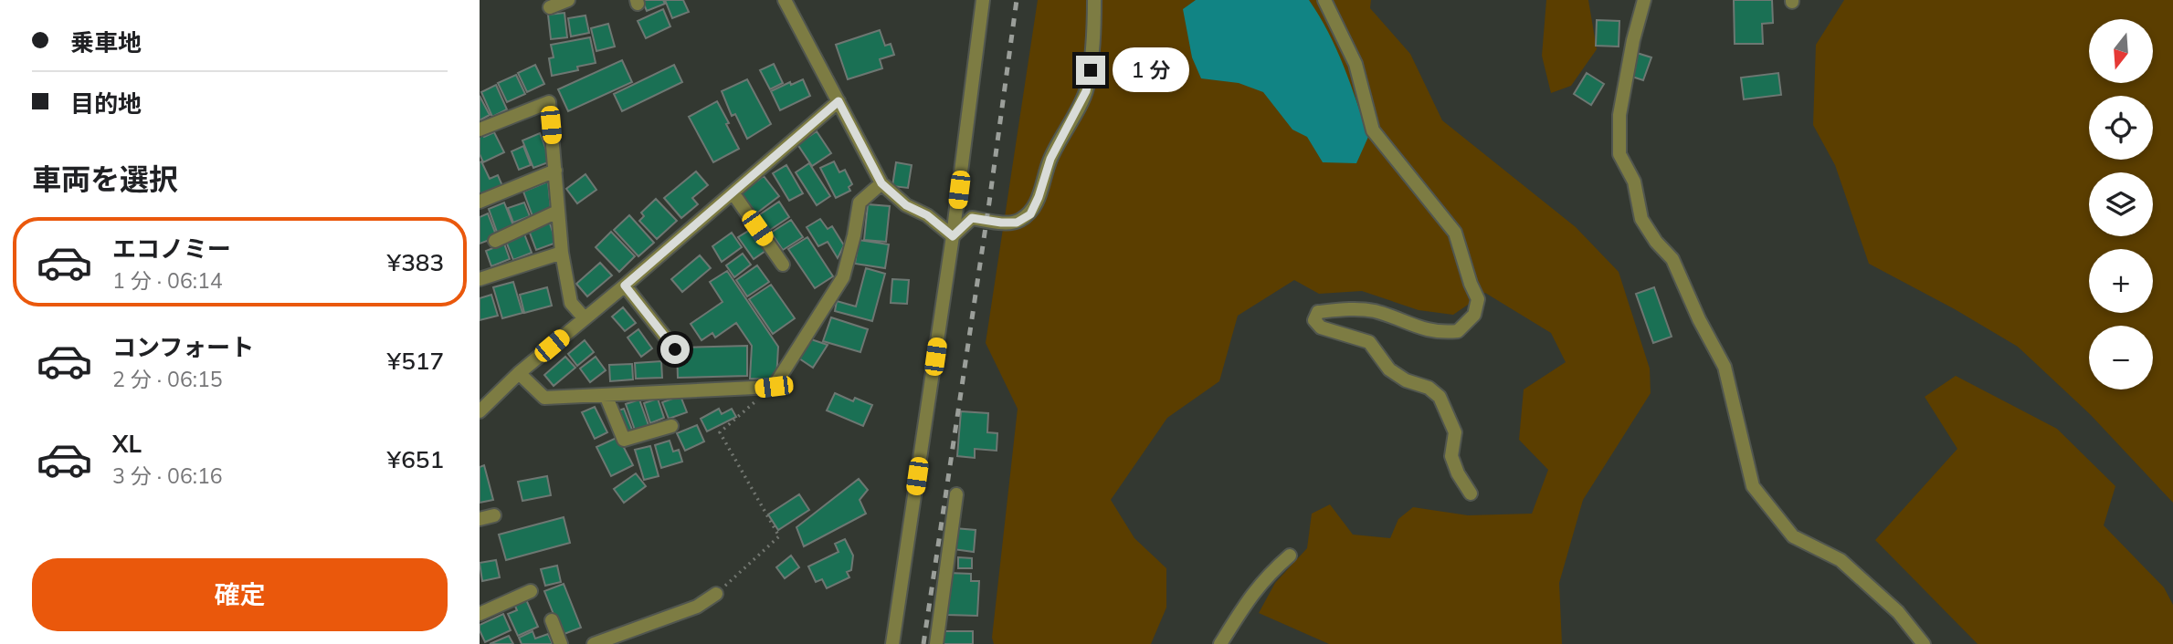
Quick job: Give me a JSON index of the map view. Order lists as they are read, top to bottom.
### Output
{
  "north": "bottom",
  "page": {
    "banner": ["乗車地", "目的地"],
    "map_buttons": ["+", "−"],
    "bubble": "1 分",
    "heading": "車両を選択",
    "list": [
      {
        "name": "エコノミー",
        "note": "1 分 · 06:14",
        "value": "¥383"
      },
      {
        "name": "コンフォート",
        "note": "2 分 · 06:15",
        "value": "¥517"
      },
      {
        "name": "XL",
        "note": "3 分 · 06:16",
        "value": "¥651"
      }
    ],
    "buttons": "確定"
  }
}
